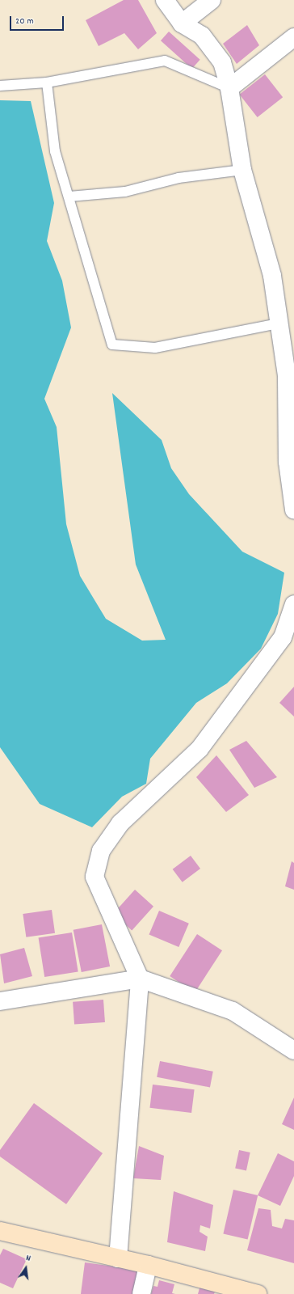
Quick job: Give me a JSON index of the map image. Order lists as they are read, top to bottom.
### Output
{
  "scale_bar": "20 m",
  "north": "top"
}
